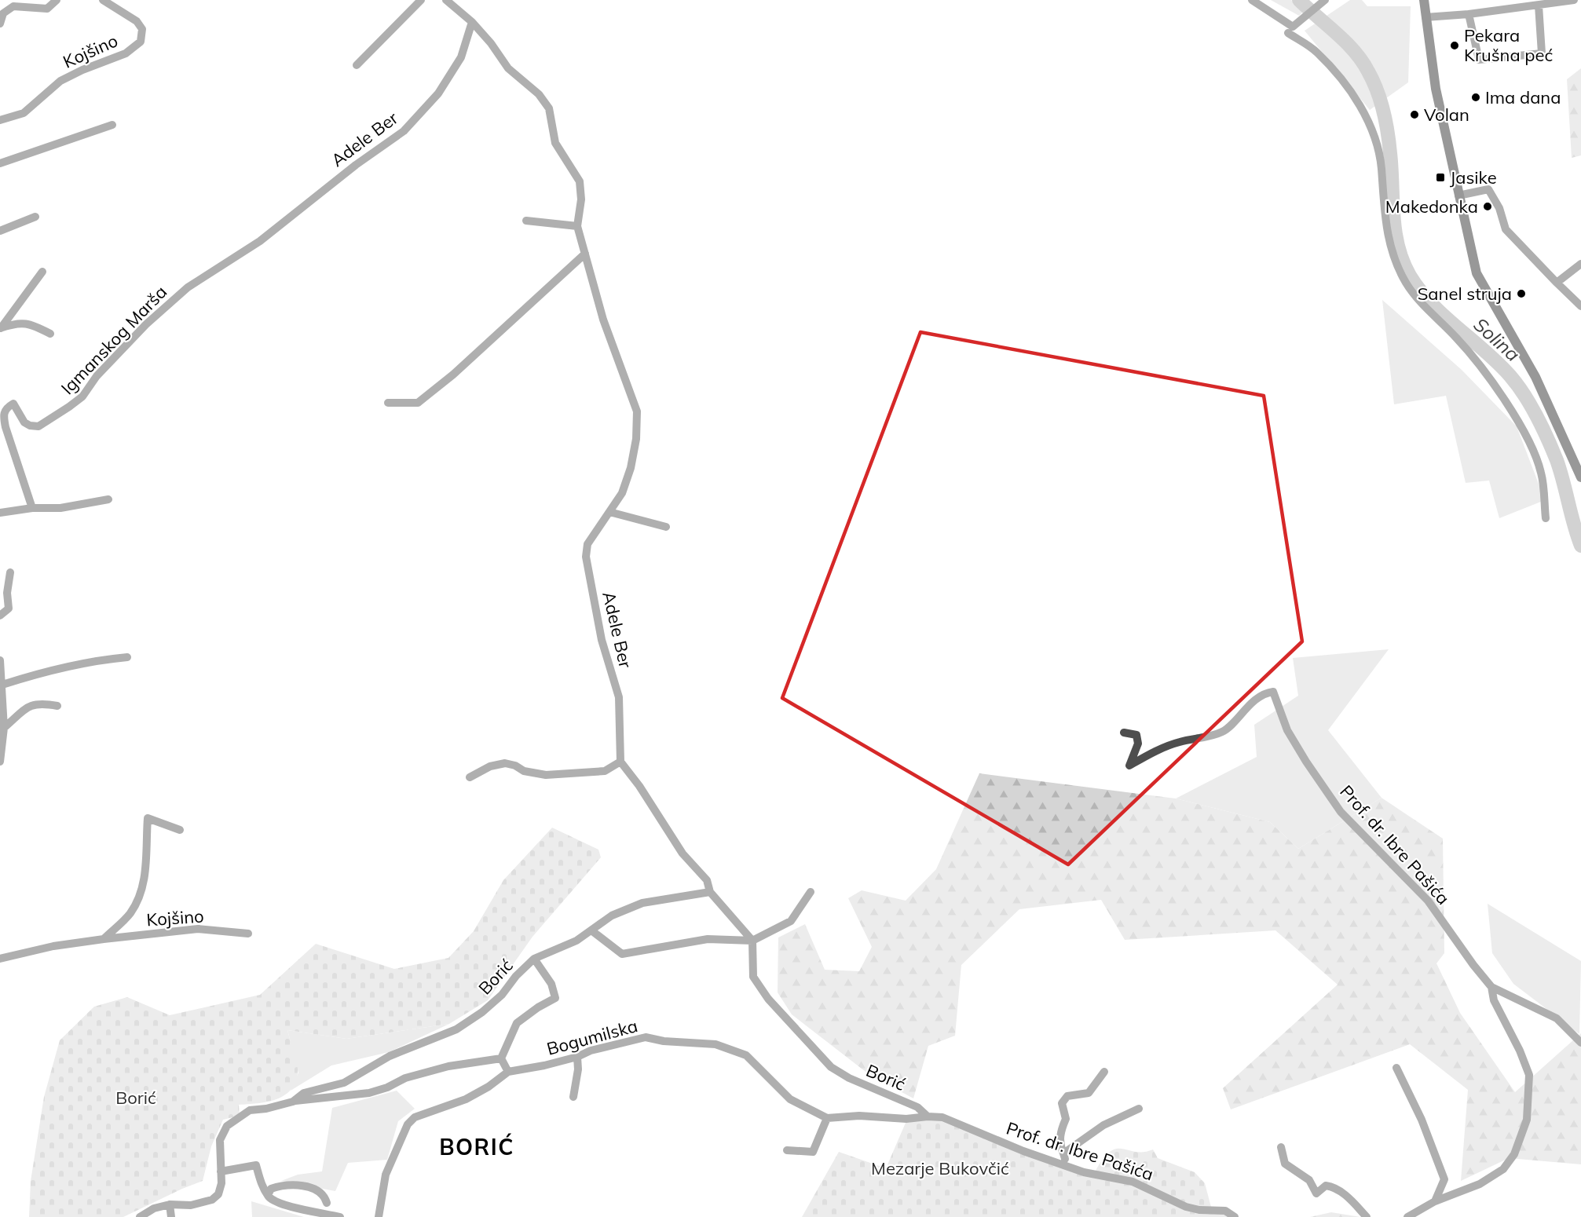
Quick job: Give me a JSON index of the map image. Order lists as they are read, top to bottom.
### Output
{
  "streets": {
    "street": [
      "Kojšino",
      "Adele Ber",
      "Igmanskog Marša",
      "Prof. dr. Ibre Pašića",
      "Borić",
      "Bogumilska"
    ]
  },
  "crossings": [
    ["Adele Ber", "Igmanskog Marša"],
    ["Prof. dr. Ibre Pašića", "Borić"]
  ],
  "districts": ["BORIĆ"],
  "water": ["Solina"],
  "parks": ["Borić", "Mezarje Bukovčić"],
  "places": {
    "other": [
      "Pekara Krušna peć",
      "Ima dana",
      "Volan",
      "Makedonka",
      "Sanel struja"
    ],
    "transit": ["Jasike"]
  }
}
